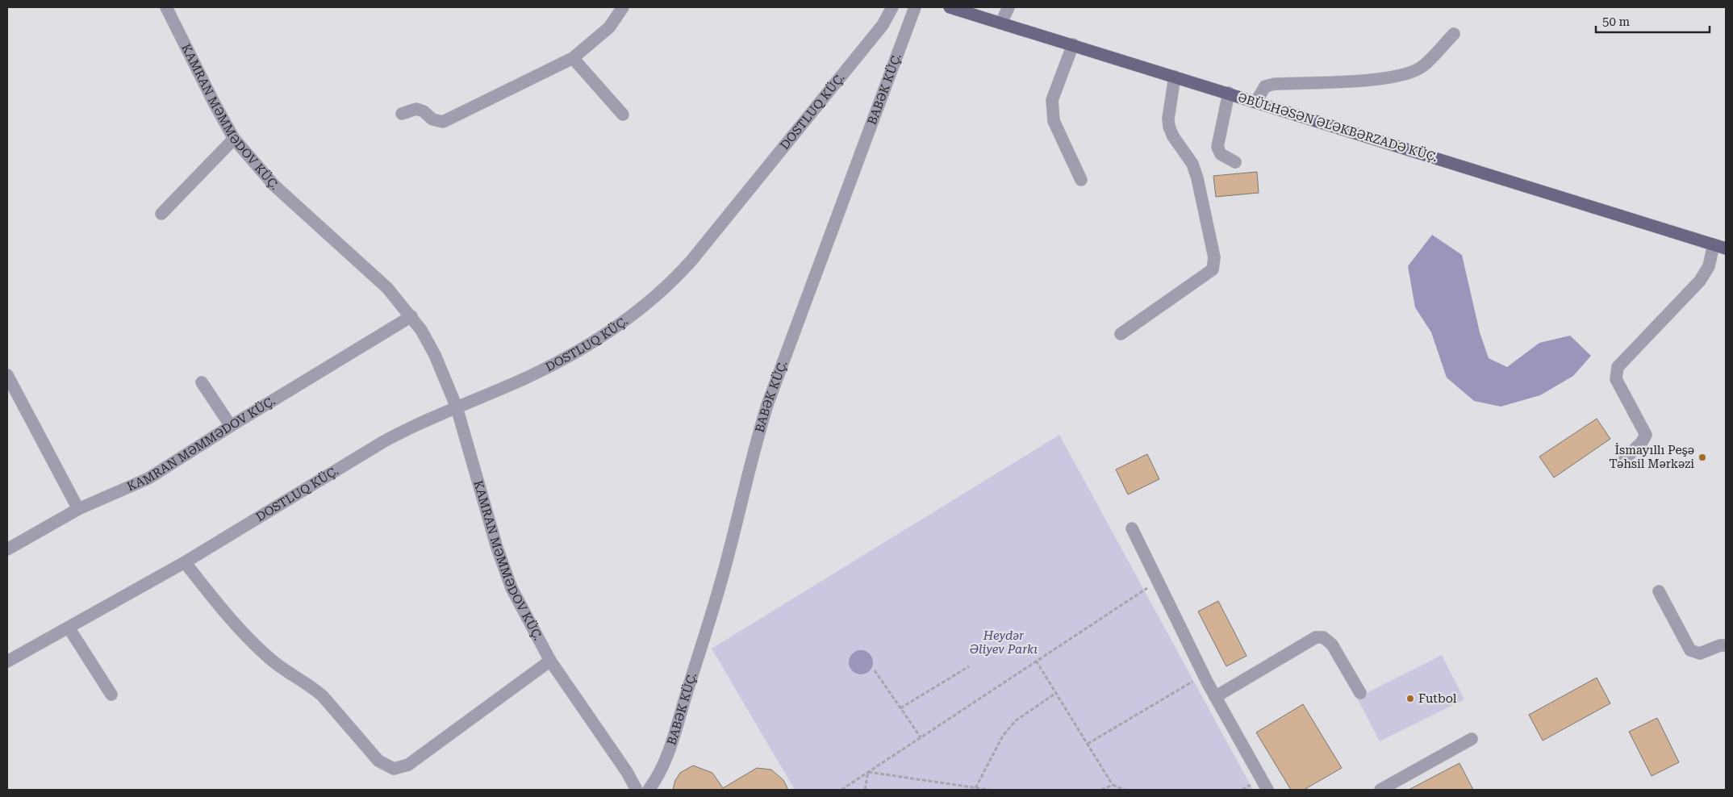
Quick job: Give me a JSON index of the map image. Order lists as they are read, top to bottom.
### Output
{
  "streets": {
    "main road": ["ƏBÜLHƏSƏN ƏLƏKBƏRZADƏ KÜÇ."],
    "street": ["BABƏK KÜÇ.", "DOSTLUQ KÜÇ.", "KAMRAN MƏMMƏDOV KÜÇ."]
  },
  "crossings": [
    ["DOSTLUQ KÜÇ.", "KAMRAN MƏMMƏDOV KÜÇ."]
  ],
  "parks": ["Heydər Əliyev Parkı"],
  "places": ["İsmayıllı Peşə Təhsil Mərkəzi", "Futbol"],
  "scale_bar": "50 m"
}
